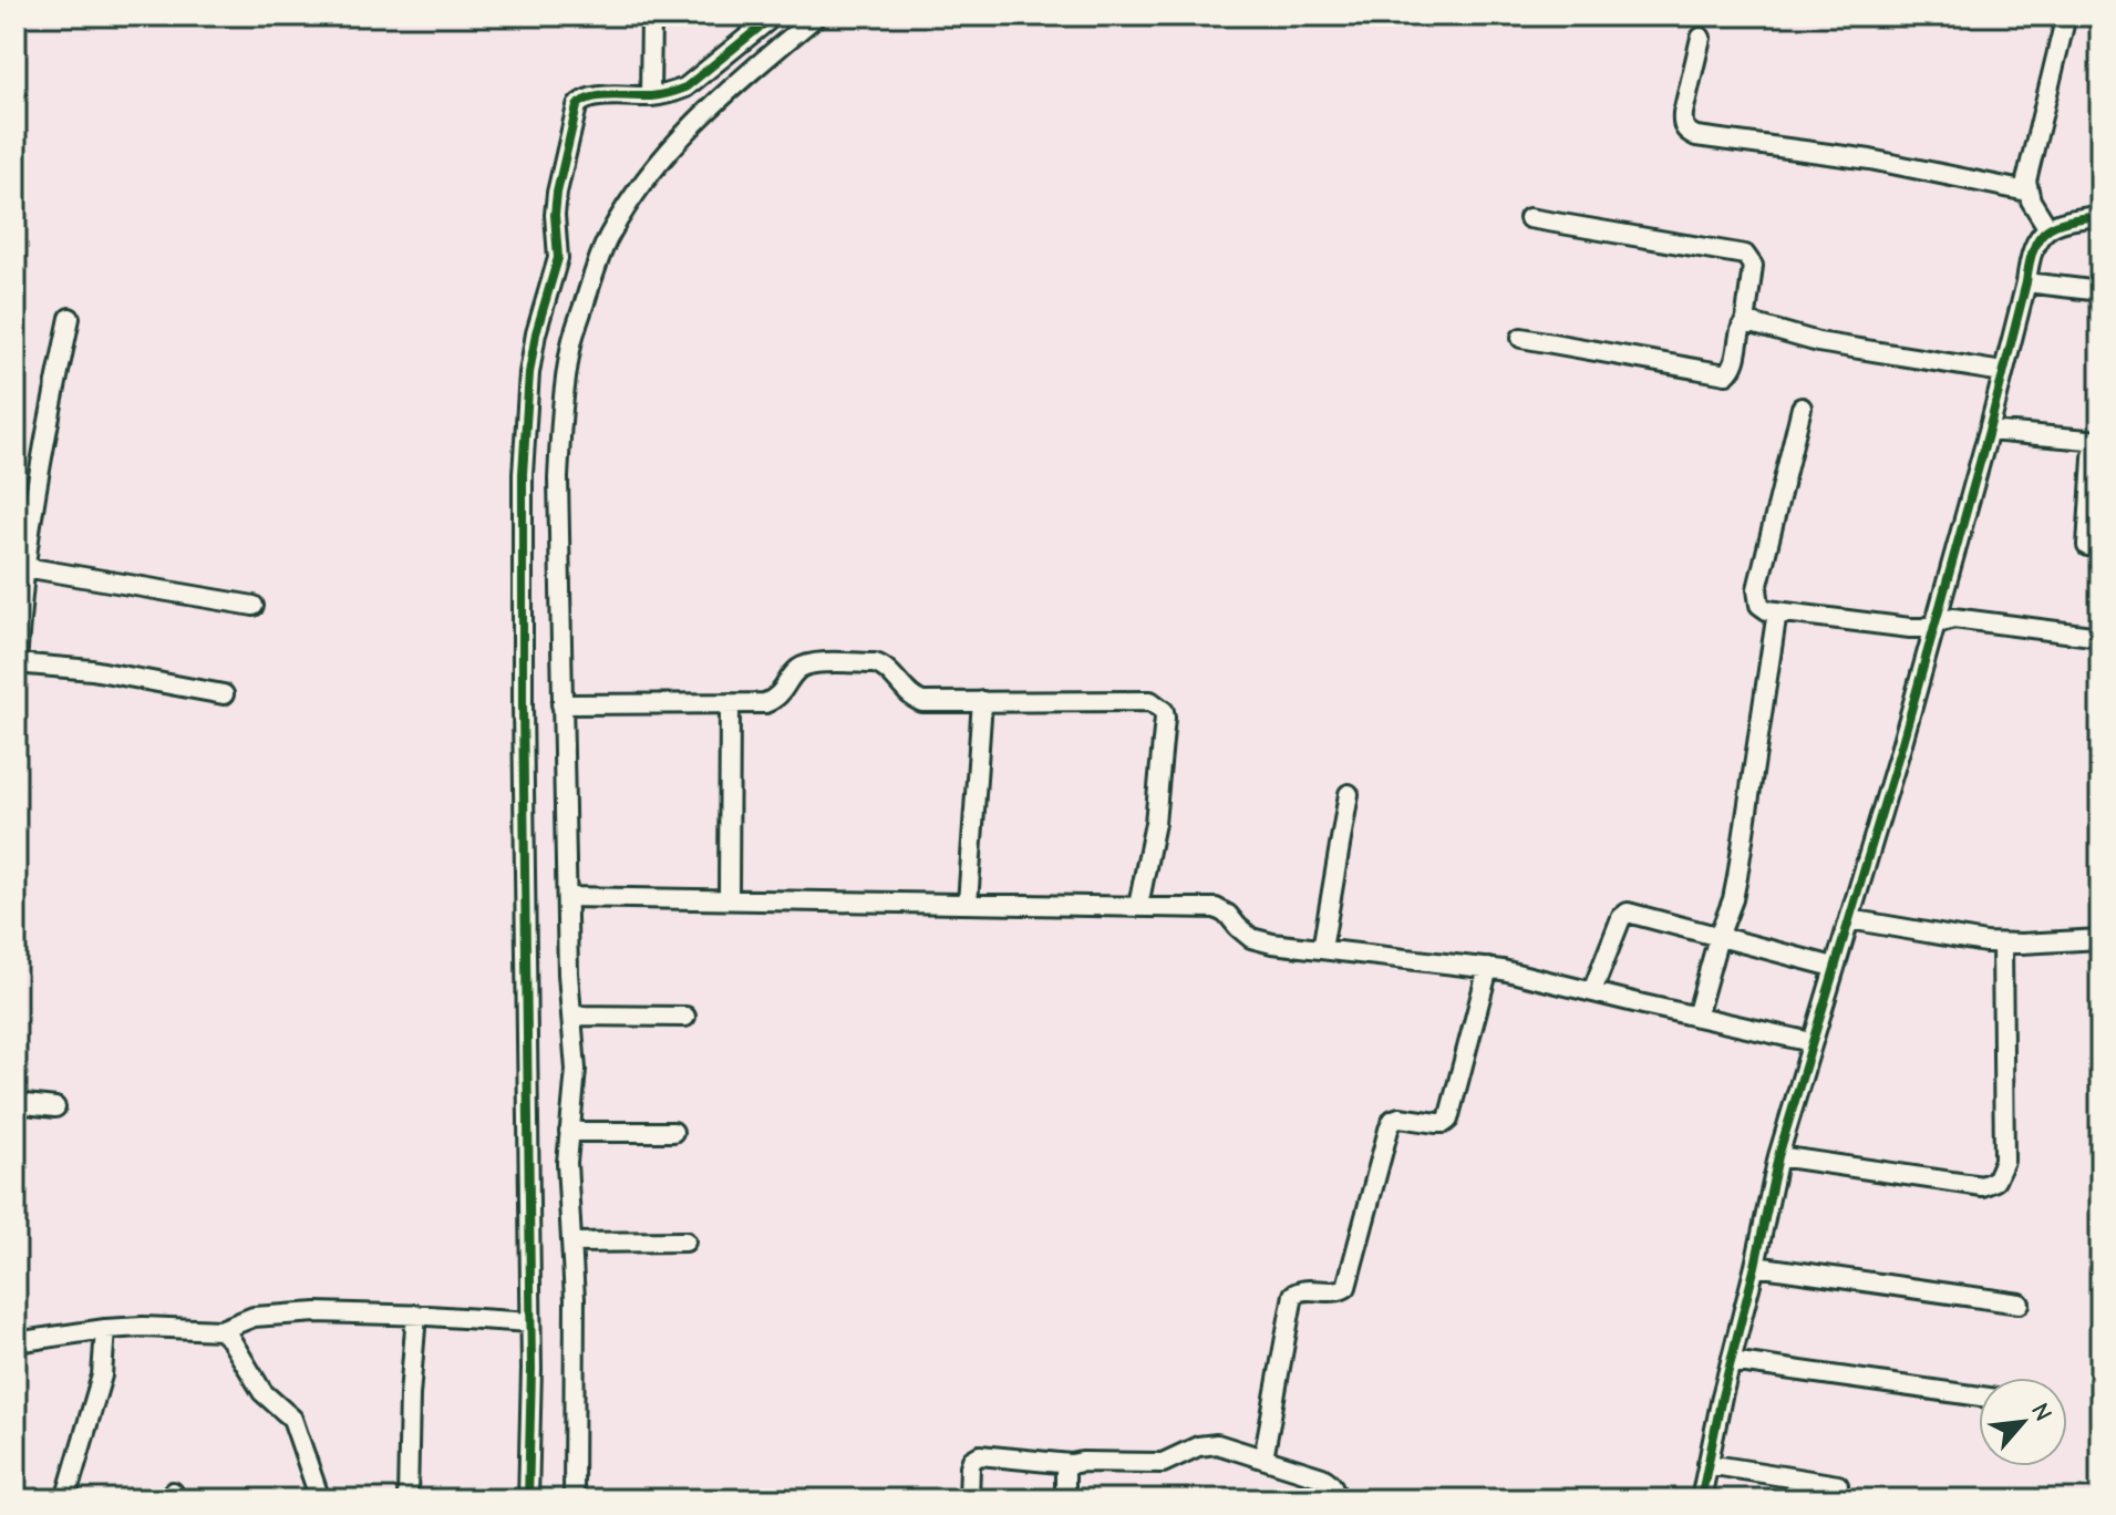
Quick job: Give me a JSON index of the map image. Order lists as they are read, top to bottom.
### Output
{
  "north": "top right"
}
